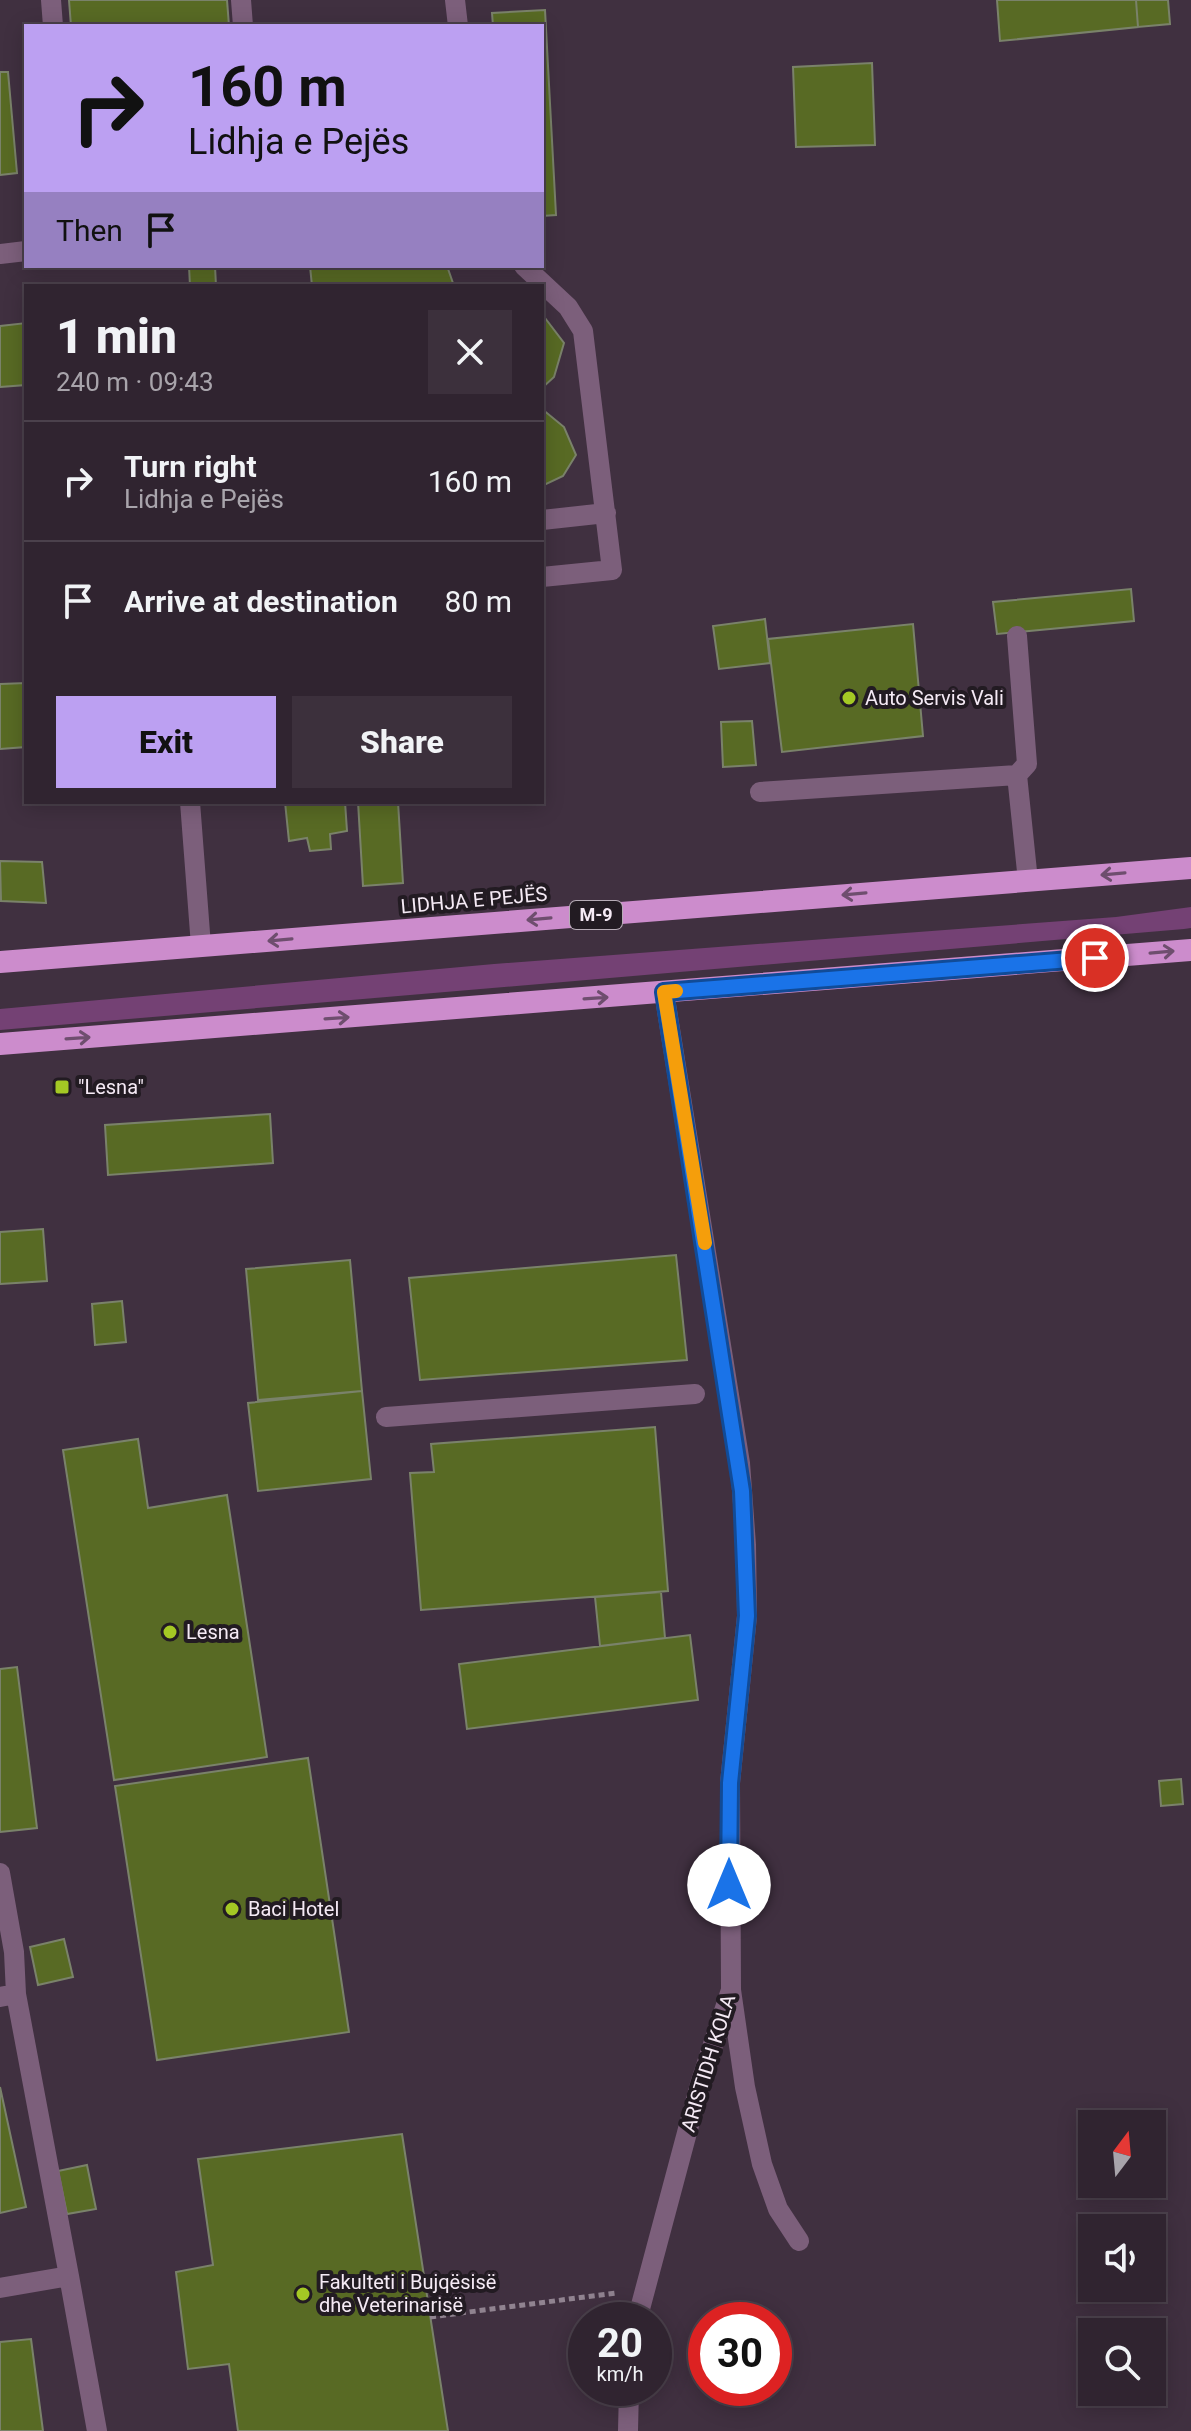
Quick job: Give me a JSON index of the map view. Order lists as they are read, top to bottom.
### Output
{
  "streets": {
    "highway": ["LIDHJA E PEJËS", "M-9"],
    "street": ["ARISTIDH KOLA"]
  },
  "places": {
    "other": [
      "Auto Servis Vali",
      "Lesna",
      "Baci Hotel",
      "Fakulteti i Bujqësisë dhe Veterinarisë"
    ],
    "transit": ["\"Lesna\""]
  },
  "north": "top",
  "page": {
    "turn": ["160 m", "Lidhja e Pejës"],
    "then": "Then",
    "heading": ["1 min", "240 m · 09:43"],
    "list": [
      {
        "name": "Turn right",
        "note": "Lidhja e Pejës",
        "value": "160 m"
      },
      {
        "name": "Arrive at destination",
        "value": "80 m"
      }
    ],
    "buttons": ["Exit", "Share"],
    "speed": "20 km/h",
    "limit": "30"
  }
}
